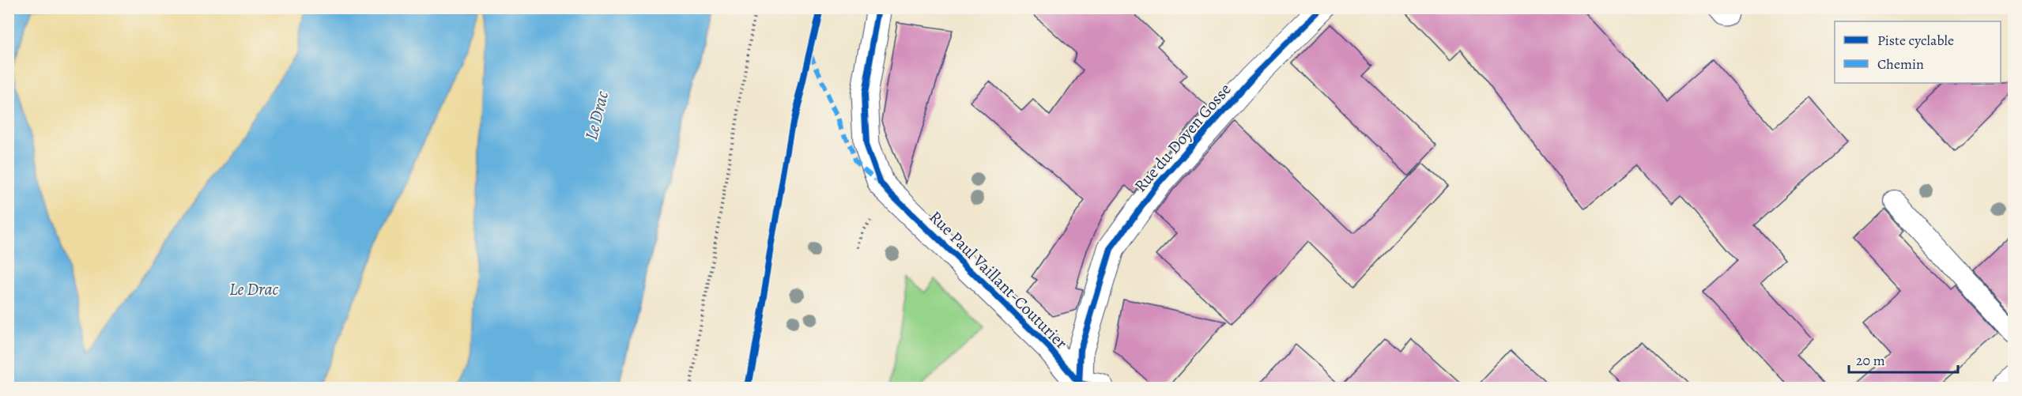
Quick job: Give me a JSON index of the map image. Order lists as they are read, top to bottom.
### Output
{
  "streets": {
    "street": ["Rue du Doyen Gosse", "Rue Paul Vaillant-Couturier"]
  },
  "crossings": [
    ["Rue du Doyen Gosse", "Rue Paul Vaillant-Couturier"]
  ],
  "water": ["Le Drac"],
  "legend": ["Piste cyclable", "Chemin"],
  "scale_bar": "20 m"
}
